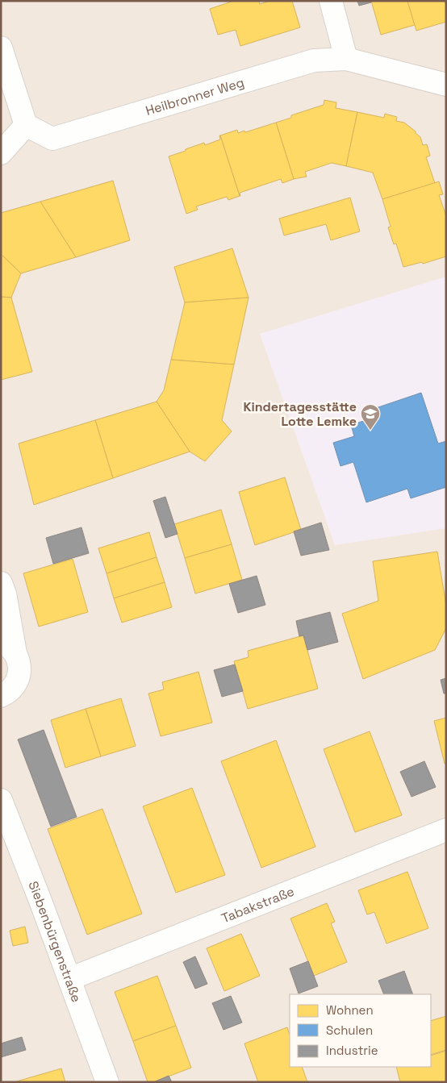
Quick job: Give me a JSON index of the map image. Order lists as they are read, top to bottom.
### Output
{
  "streets": {
    "street": ["Heilbronner Weg", "Tabakstraße", "Siebenbürgenstraße"]
  },
  "crossings": [
    ["Tabakstraße", "Siebenbürgenstraße"]
  ],
  "places": {
    "school or university": ["Kindertagesstätte Lotte Lemke"]
  },
  "legend": ["Wohnen", "Schulen", "Industrie"]
}
